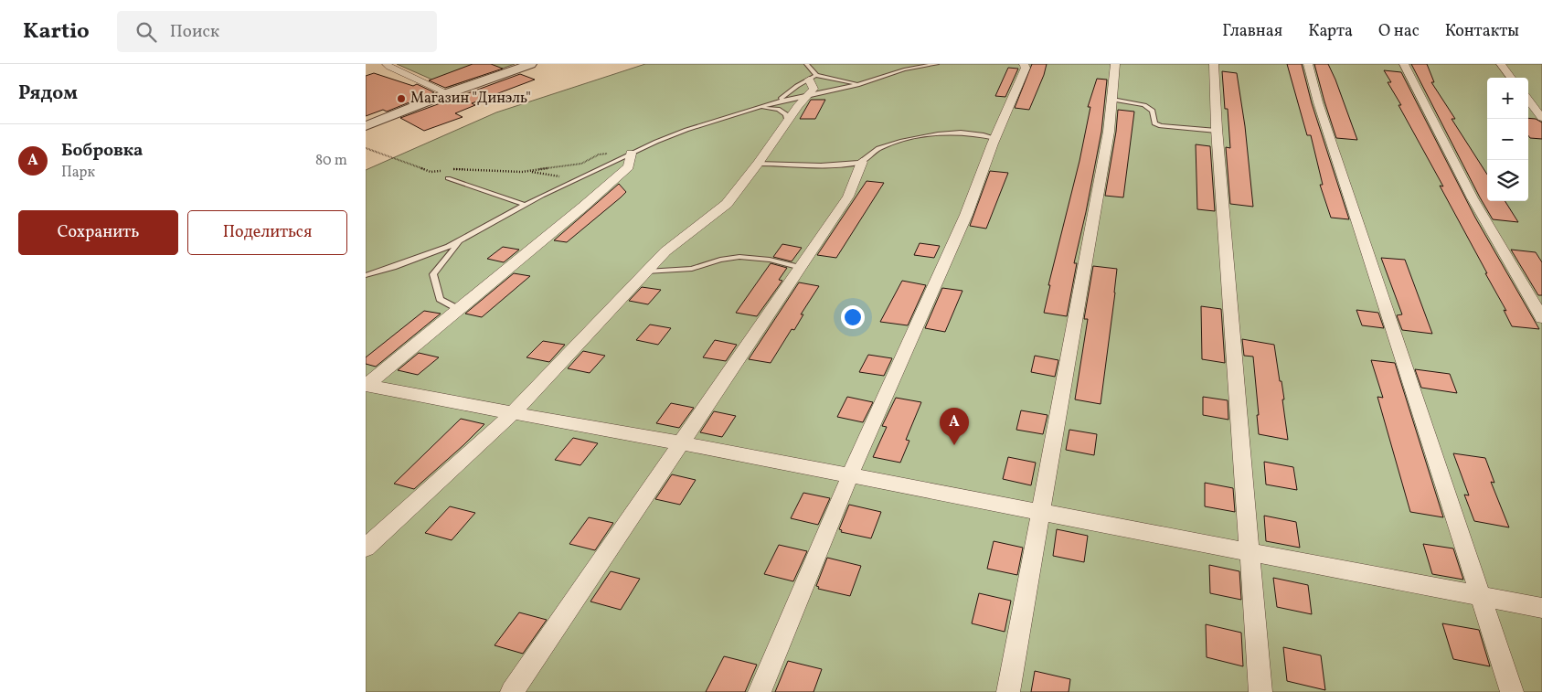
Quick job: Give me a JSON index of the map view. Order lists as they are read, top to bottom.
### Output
{
  "places": ["Магазин \"Динэль\""],
  "page": {
    "header": "Kartio",
    "search": "Поиск",
    "nav": [
      "Главная",
      "Карта",
      "О нас",
      "Контакты"
    ],
    "heading": "Рядом",
    "map_buttons": ["+", "−"],
    "list": [
      {
        "mark": "A",
        "name": "Бобровка",
        "note": "Парк",
        "value": "80 m"
      }
    ],
    "buttons": ["Сохранить", "Поделиться"],
    "pins": "A"
  }
}
